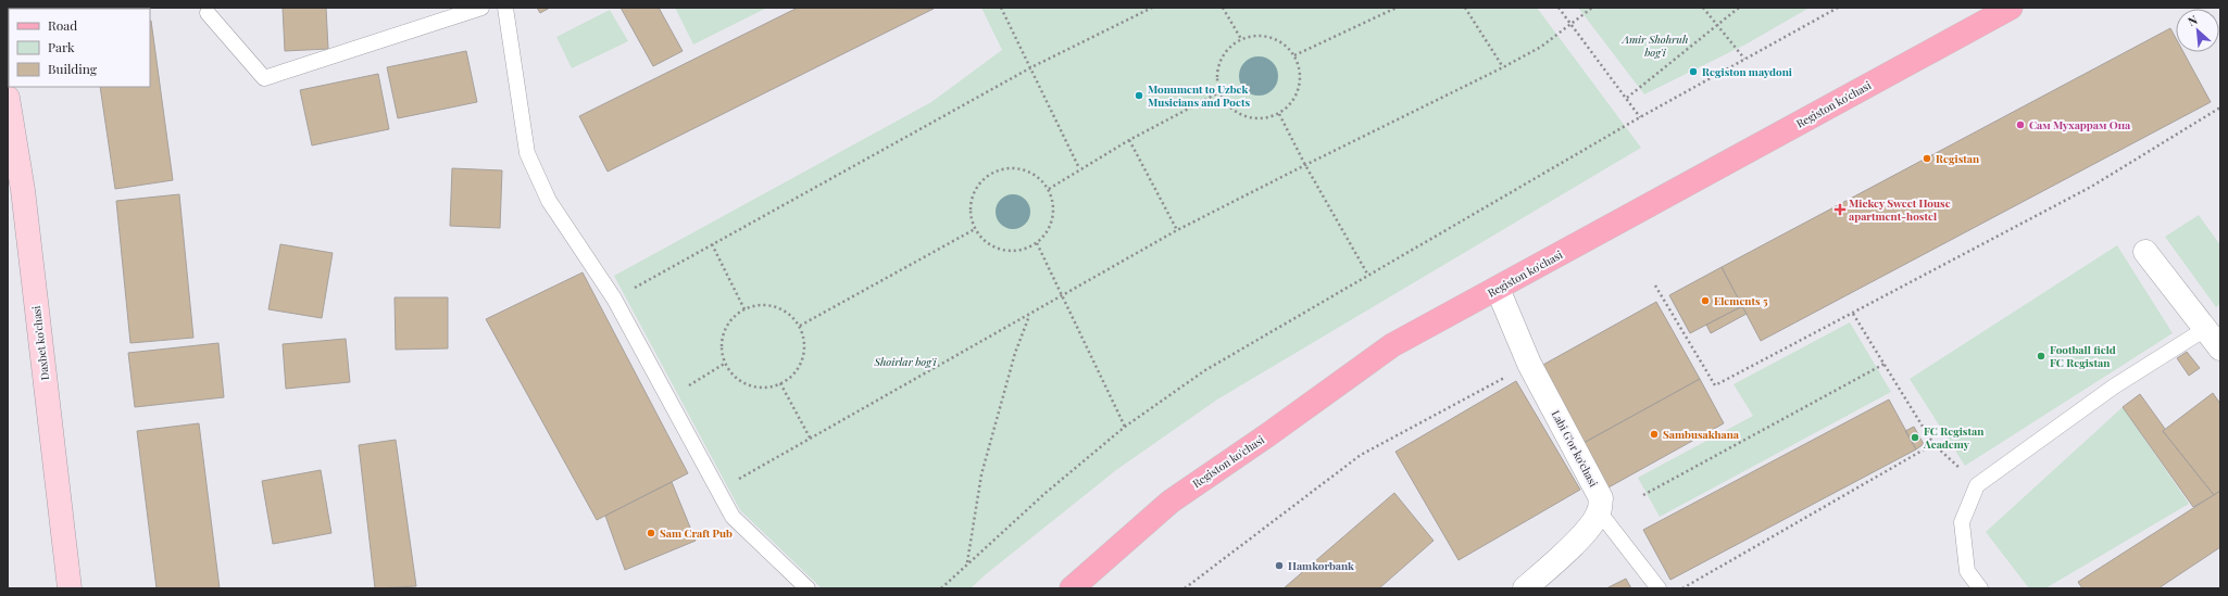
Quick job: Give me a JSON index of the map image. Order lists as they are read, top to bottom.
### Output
{
  "streets": {
    "main road": ["Registon ko'chasi", "Daxbet ko'chasi"],
    "street": ["Labi G'or ko'chasi"]
  },
  "crossings": [
    ["Registon ko'chasi", "Labi G'or ko'chasi"]
  ],
  "parks": ["Amir Shohruh bog'i", "Shoirlar bog'i"],
  "places": {
    "other": [
      "Registon maydoni",
      "Monument to Uzbek Musicians and Poets",
      "Сам Мухаррам Она",
      "Registan",
      "Elements 5",
      "Football field FC Registan",
      "Sambusakhana",
      "FC Registan Academy",
      "Sam Craft Pub",
      "Hamkorbank"
    ],
    "health": ["Mickey Sweet House apartment-hostel"]
  },
  "legend": ["Road", "Park", "Building"],
  "north": "top left"
}
